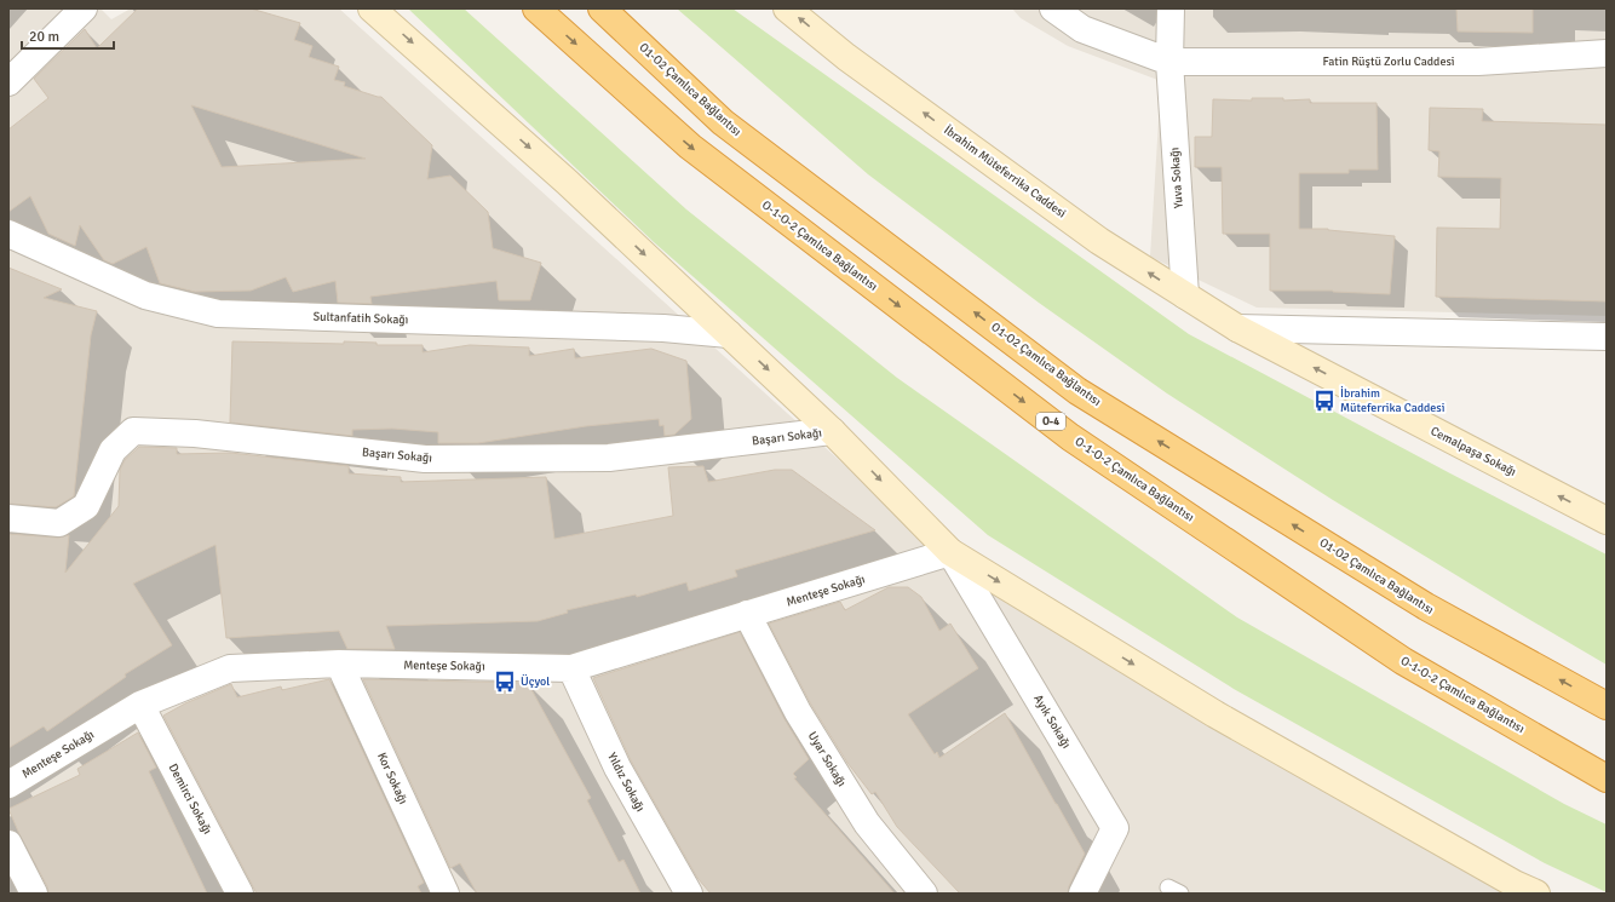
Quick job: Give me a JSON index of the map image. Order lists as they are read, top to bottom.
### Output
{
  "streets": {
    "highway": ["O1-O2 Çamlıca Bağlantısı", "O-1-O-2 Çamlıca Bağlantısı", "O-4"],
    "main road": ["İbrahim Müteferrika Caddesi", "Cemalpaşa Sokağı"],
    "street": [
      "Fatin Rüştü Zorlu Caddesi",
      "Yuva Sokağı",
      "Sultanfatih Sokağı",
      "Başarı Sokağı",
      "Menteşe Sokağı",
      "Ayık Sokağı",
      "Uyar Sokağı",
      "Kor Sokağı",
      "Yıldız Sokağı",
      "Demirci Sokağı"
    ]
  },
  "crossings": [
    ["Fatin Rüştü Zorlu Caddesi", "Yuva Sokağı"],
    ["İbrahim Müteferrika Caddesi", "Yuva Sokağı"],
    ["İbrahim Müteferrika Caddesi", "Cemalpaşa Sokağı"],
    ["Menteşe Sokağı", "Ayık Sokağı"],
    ["Menteşe Sokağı", "Uyar Sokağı"],
    ["Menteşe Sokağı", "Kor Sokağı"],
    ["Menteşe Sokağı", "Yıldız Sokağı"],
    ["Menteşe Sokağı", "Demirci Sokağı"]
  ],
  "one_way": [
    "O1-O2 Çamlıca Bağlantısı",
    "İbrahim Müteferrika Caddesi",
    "O-1-O-2 Çamlıca Bağlantısı",
    "Cemalpaşa Sokağı"
  ],
  "places": {
    "bus stop": ["İbrahim Müteferrika Caddesi", "Üçyol"]
  },
  "scale_bar": "20 m"
}
